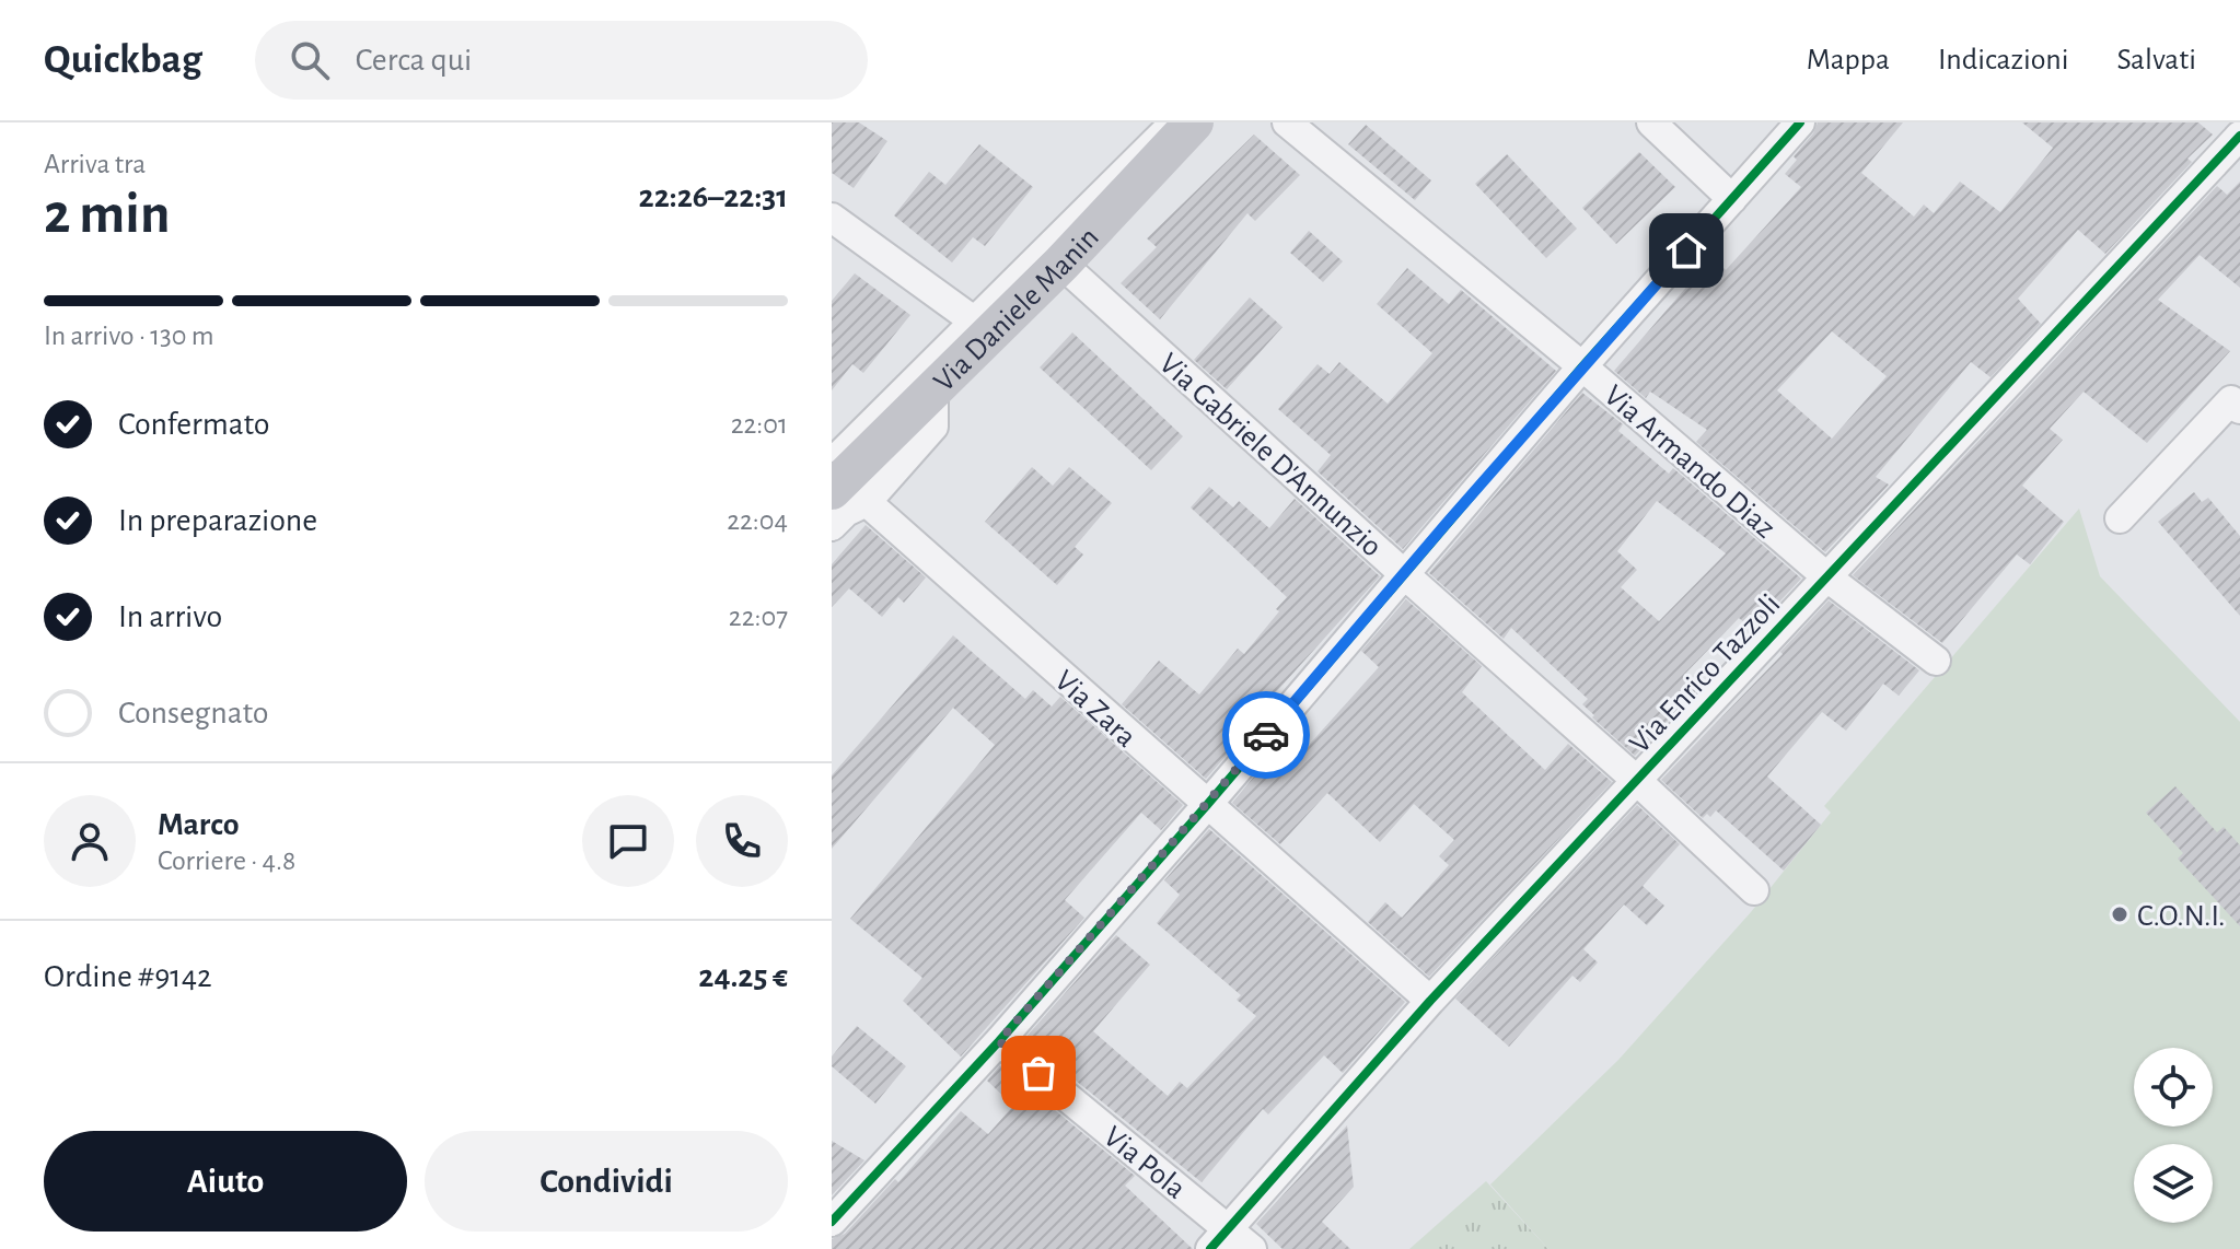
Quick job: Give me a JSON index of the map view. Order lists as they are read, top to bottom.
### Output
{
  "streets": {
    "main road": ["Via Daniele Manin"],
    "street": [
      "Via Gabriele D'Annunzio",
      "Via Armando Diaz",
      "Via Enrico Tazzoli",
      "Via Zara",
      "Via Pola"
    ]
  },
  "crossings": [
    ["Via Daniele Manin", "Via Gabriele D'Annunzio"],
    ["Via Daniele Manin", "Via Zara"],
    ["Via Gabriele D'Annunzio", "Via Enrico Tazzoli"],
    ["Via Armando Diaz", "Via Enrico Tazzoli"],
    ["Via Enrico Tazzoli", "Via Zara"],
    ["Via Enrico Tazzoli", "Via Pola"]
  ],
  "places": ["C.O.N.I."],
  "page": {
    "header": "Quickbag",
    "search": "Cerca qui",
    "nav": ["Mappa", "Indicazioni", "Salvati"],
    "heading": ["2 min", "Arriva tra", "22:26–22:31"],
    "panel": [
      "Marco",
      "Corriere · 4.8",
      "Ordine #9142",
      "24.25 €"
    ],
    "bar": "In arrivo · 130 m",
    "list": [
      ["Confermato", "22:01"],
      ["In preparazione", "22:04"],
      ["In arrivo", "22:07"],
      "Consegnato"
    ],
    "buttons": ["Aiuto", "Condividi"]
  }
}
